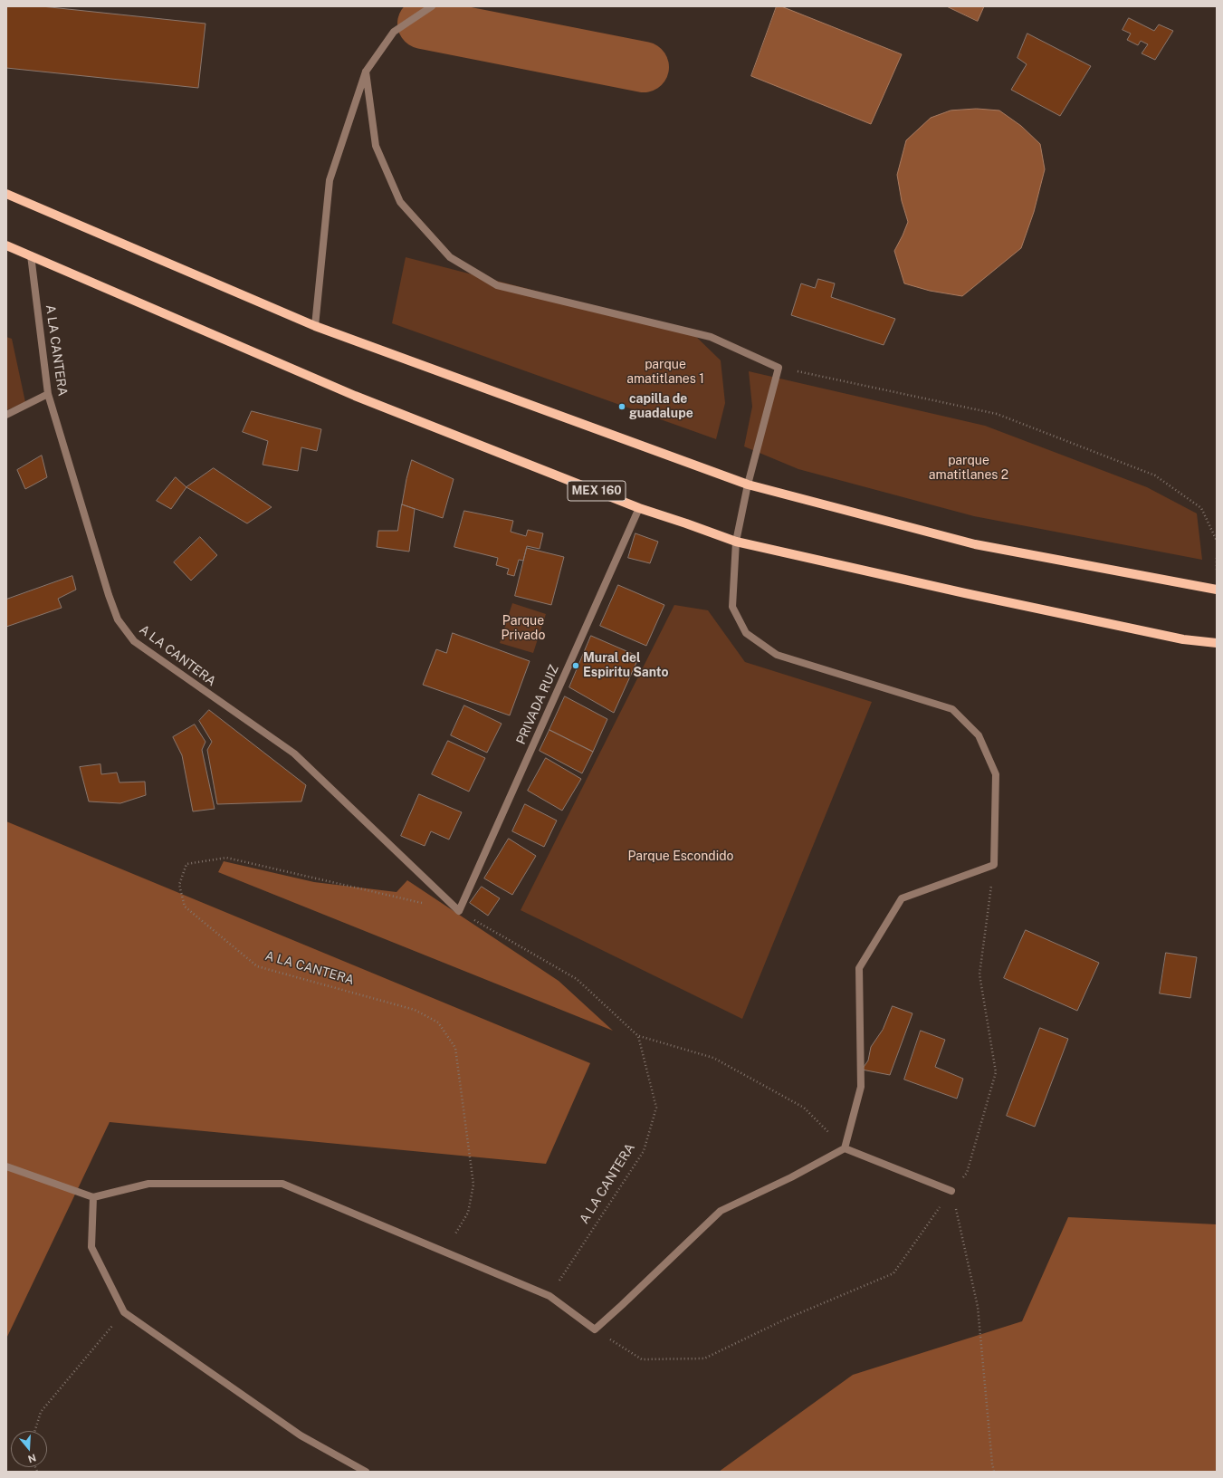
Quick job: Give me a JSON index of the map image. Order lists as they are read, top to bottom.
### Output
{
  "streets": {
    "main road": ["MEX 160"],
    "street": ["A LA CANTERA", "PRIVADA RUIZ"]
  },
  "crossings": [
    ["A LA CANTERA", "MEX 160"],
    ["A LA CANTERA", "PRIVADA RUIZ"],
    ["MEX 160", "PRIVADA RUIZ"]
  ],
  "parks": [
    "parque amatitlanes 1",
    "parque amatitlanes 2",
    "Parque Privado",
    "Parque Escondido"
  ],
  "places": ["capilla de guadalupe", "Mural del Espiritu Santo"],
  "north": "bottom"
}
